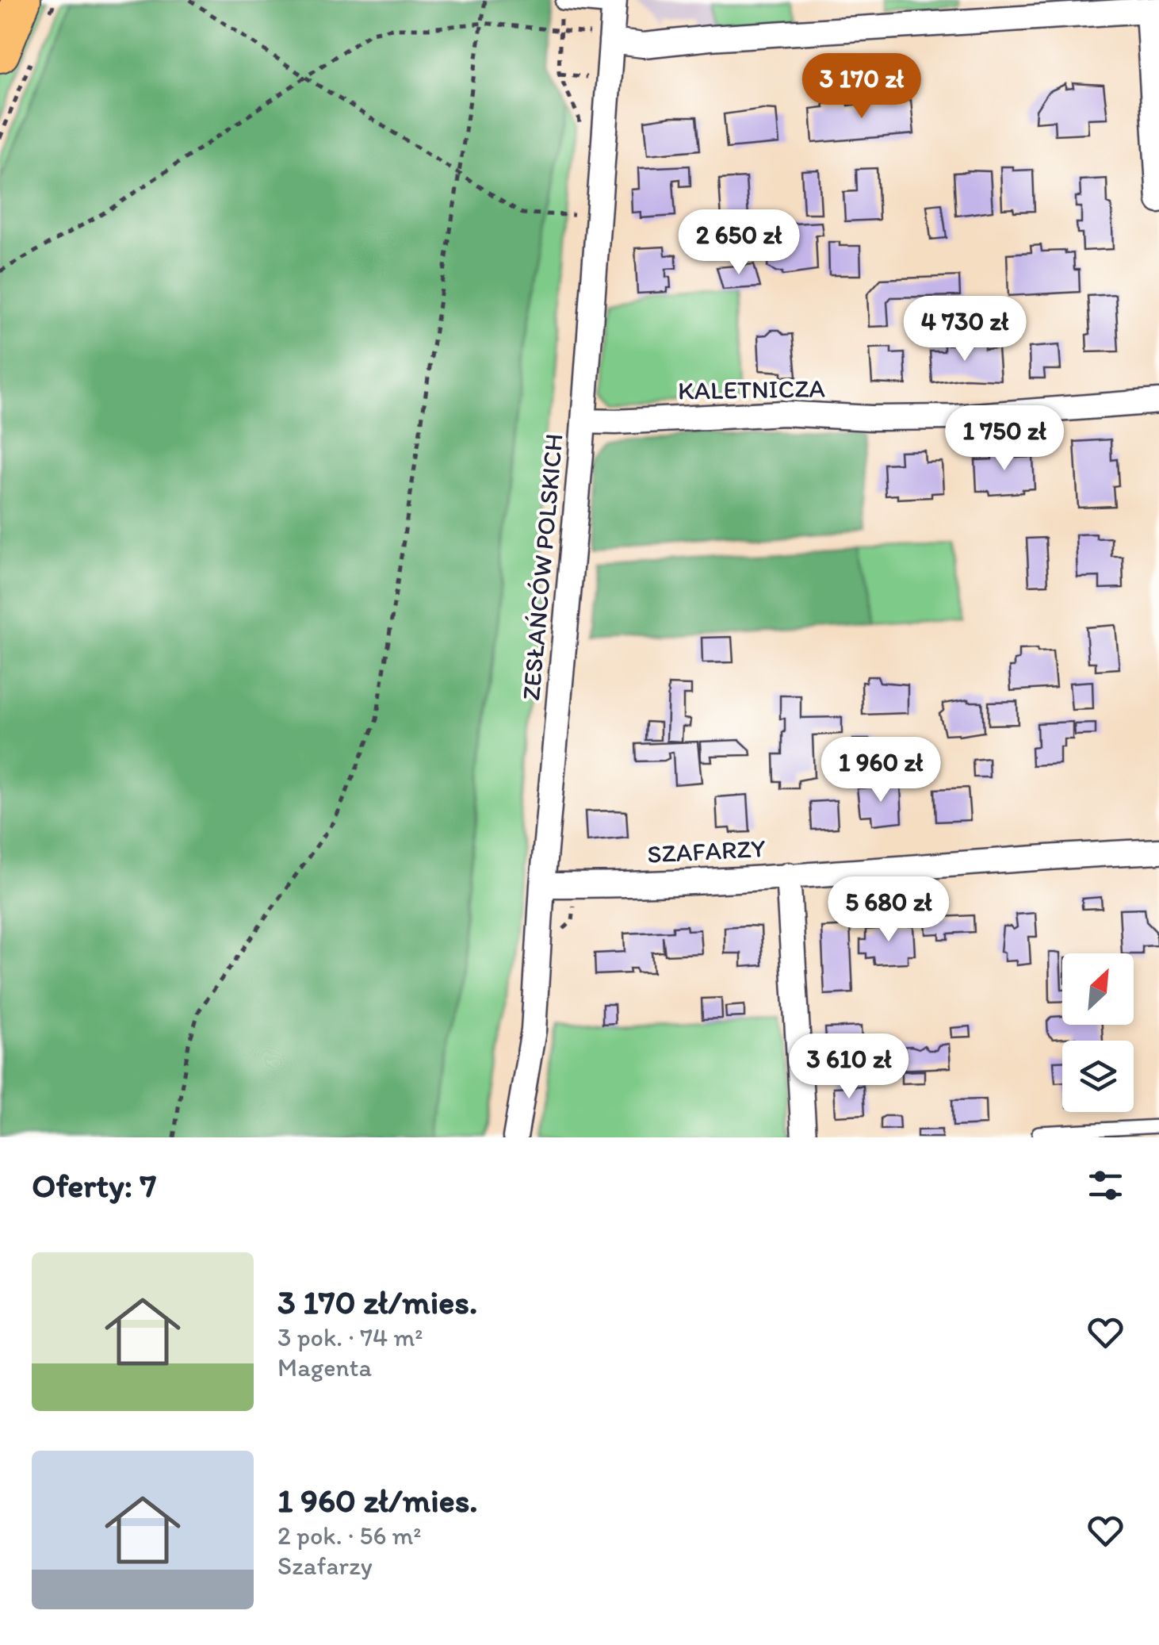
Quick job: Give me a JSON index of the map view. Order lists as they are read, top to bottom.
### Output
{
  "streets": {
    "street": ["KALETNICZA", "ZESŁAŃCÓW POLSKICH", "SZAFARZY"]
  },
  "crossings": [
    ["KALETNICZA", "ZESŁAŃCÓW POLSKICH"],
    ["ZESŁAŃCÓW POLSKICH", "SZAFARZY"]
  ],
  "north": "top right",
  "page": {
    "price": [
      "3 170 zł",
      "2 650 zł",
      "4 730 zł",
      "1 750 zł",
      "1 960 zł",
      "5 680 zł",
      "3 610 zł"
    ],
    "heading": "Oferty: 7",
    "list": [
      {
        "name": "3 170 zł/mies.",
        "note": "3 pok. · 74 m² · Magenta"
      },
      {
        "name": "1 960 zł/mies.",
        "note": "2 pok. · 56 m² · Szafarzy"
      }
    ]
  }
}
